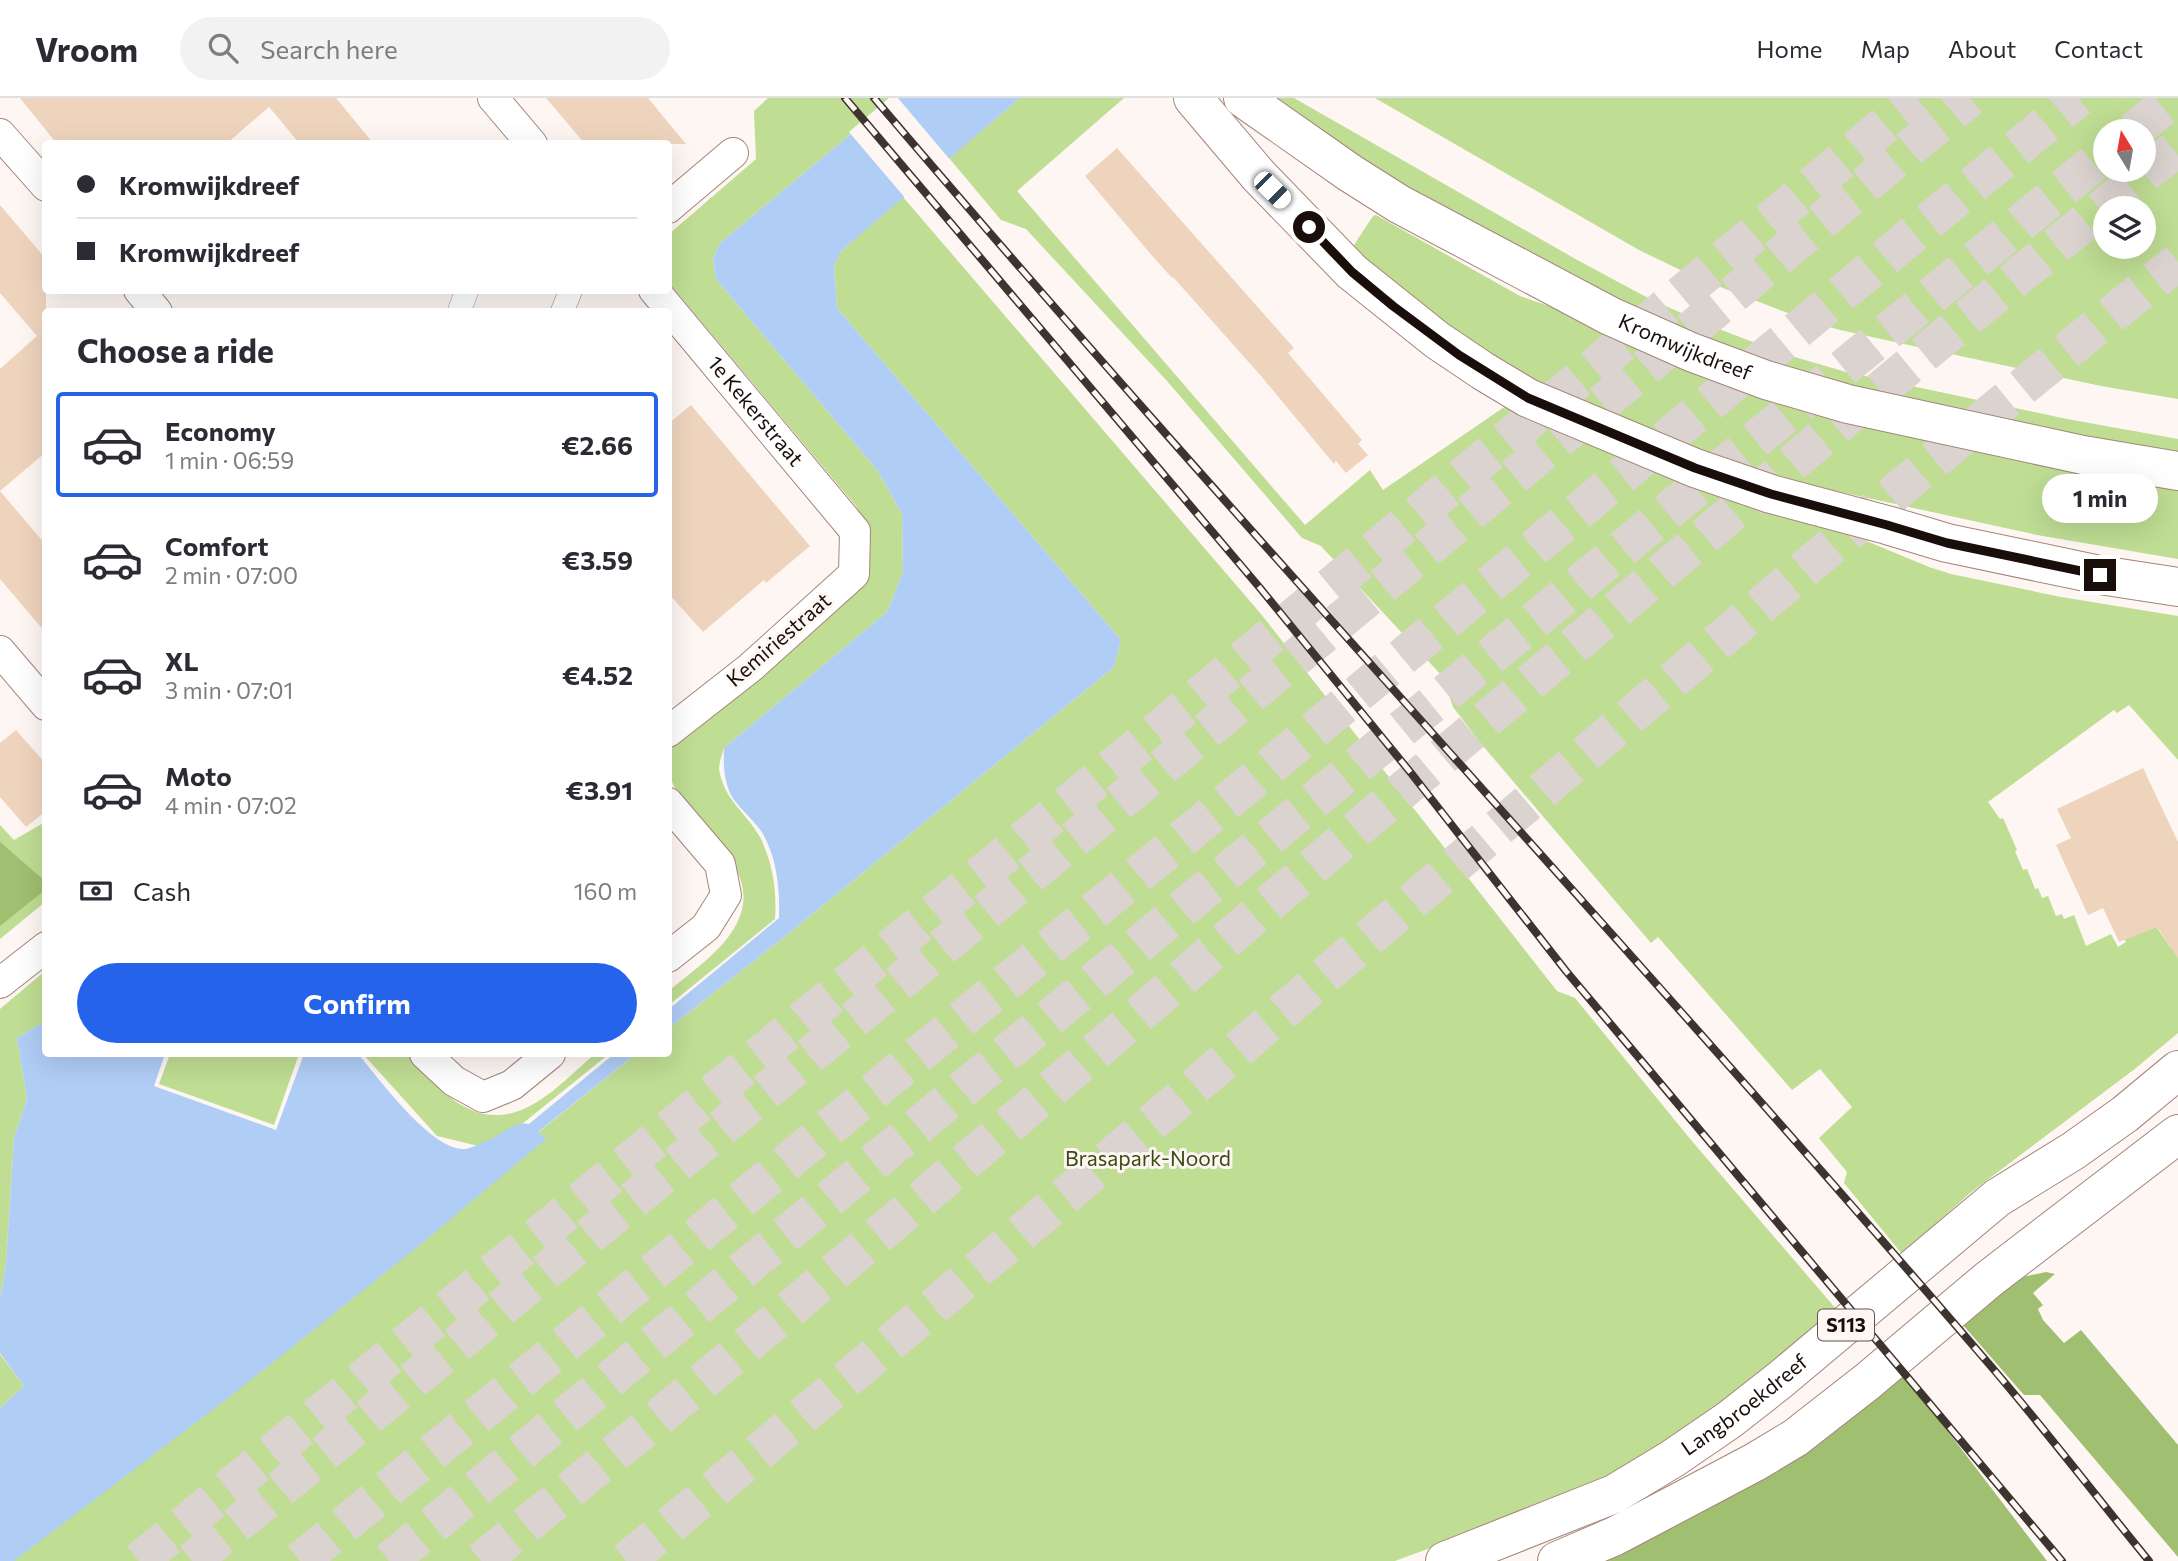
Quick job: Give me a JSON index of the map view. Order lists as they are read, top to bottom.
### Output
{
  "streets": {
    "main road": ["Kromwijkdreef", "S113", "Langbroekdreef"],
    "street": ["1e Kekerstraat", "Kemiriestraat"]
  },
  "crossings": [
    ["1e Kekerstraat", "Kemiriestraat"]
  ],
  "parks": ["Brasapark-Noord"],
  "north": "top",
  "page": {
    "header": "Vroom",
    "search": "Search here",
    "nav": [
      "Home",
      "Map",
      "About",
      "Contact"
    ],
    "banner": ["Kromwijkdreef", "Kromwijkdreef"],
    "heading": "Choose a ride",
    "list": [
      {
        "name": "Economy",
        "note": "1 min · 06:59",
        "value": "€2.66"
      },
      {
        "name": "Comfort",
        "note": "2 min · 07:00",
        "value": "€3.59"
      },
      {
        "name": "XL",
        "note": "3 min · 07:01",
        "value": "€4.52"
      },
      {
        "name": "Moto",
        "note": "4 min · 07:02",
        "value": "€3.91"
      }
    ],
    "bubble": "1 min",
    "pay": ["Cash", "160 m"],
    "buttons": "Confirm"
  }
}
